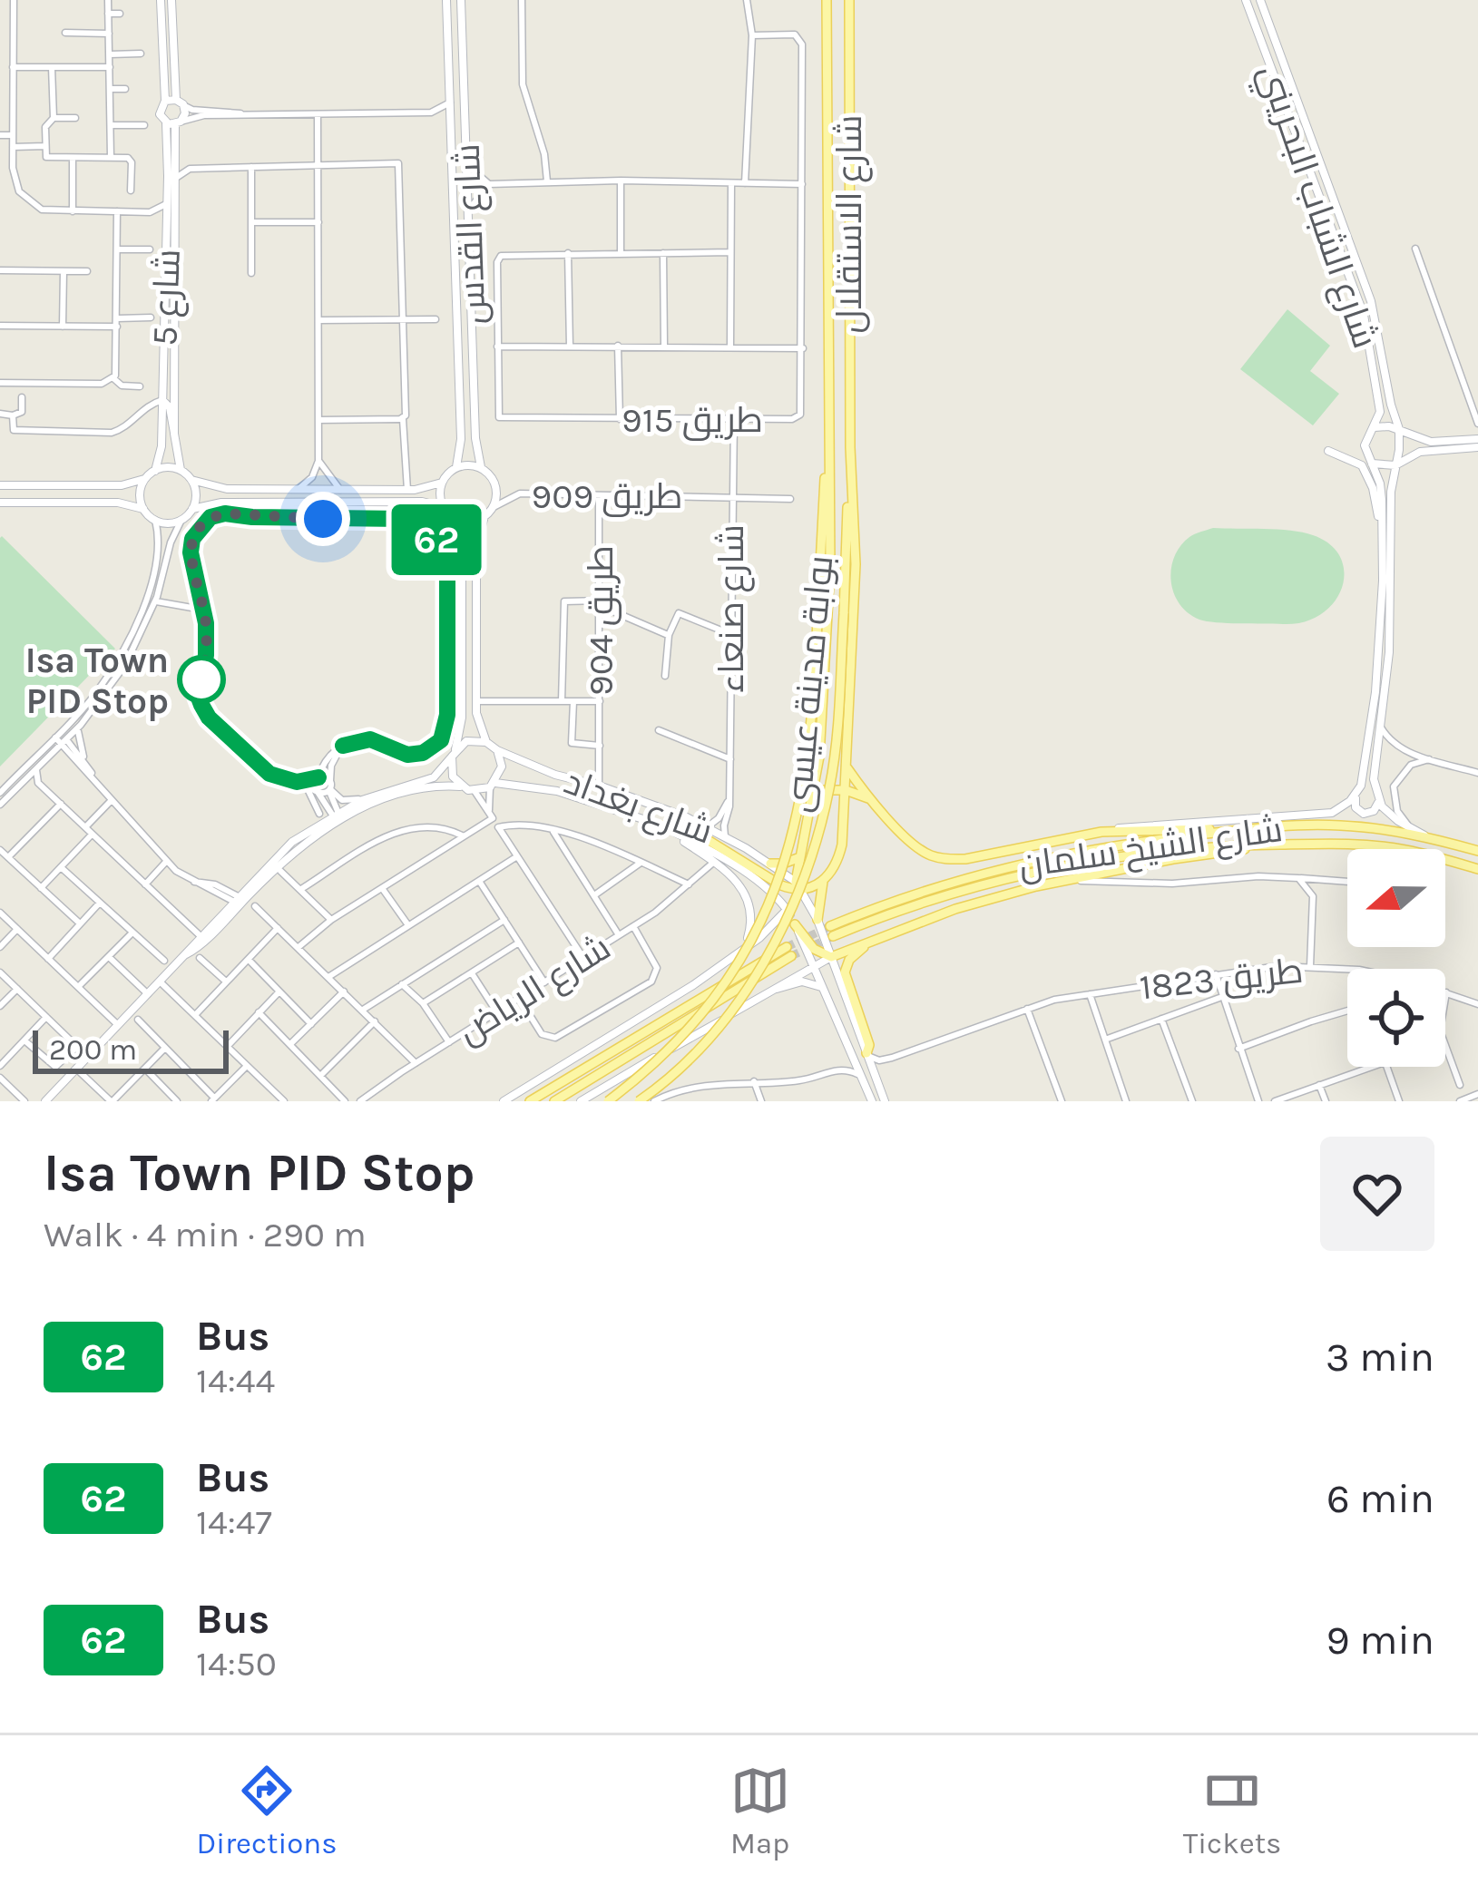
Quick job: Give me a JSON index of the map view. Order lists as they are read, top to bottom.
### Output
{
  "streets": {
    "main road": ["شارع الاستقلال", "بوابة مدينة عيسى", "شارع الشيخ سلمان"],
    "street": [
      "شارع الشباب البحريني",
      "شارع القدس",
      "شارع 5",
      "طريق 915",
      "طريق 909",
      "شارع صنعاء",
      "طريق 904",
      "شارع بغداد",
      "طريق 1823",
      "شارع الرياض"
    ]
  },
  "crossings": [
    ["شارع الاستقلال", "بوابة مدينة عيسى"],
    ["شارع القدس", "طريق 909"],
    ["طريق 915", "شارع صنعاء"],
    ["طريق 909", "شارع صنعاء"],
    ["طريق 909", "طريق 904"],
    ["شارع صنعاء", "شارع بغداد"],
    ["طريق 904", "شارع بغداد"],
    ["شارع بغداد", "شارع الشيخ سلمان"]
  ],
  "places": ["Isa Town PID Stop"],
  "lines": ["bus line 62"],
  "scale_bar": "200 m",
  "north": "left",
  "page": {
    "on_map": "62",
    "scale": "200 m",
    "heading": ["Isa Town PID Stop", "Walk · 4 min · 290 m"],
    "list": [
      {
        "mark": "62",
        "name": "Bus",
        "note": "14:44",
        "value": "3 min"
      },
      {
        "mark": "62",
        "name": "Bus",
        "note": "14:47",
        "value": "6 min"
      },
      {
        "mark": "62",
        "name": "Bus",
        "note": "14:50",
        "value": "9 min"
      }
    ],
    "tabs": ["Directions", "Map", "Tickets"]
  }
}
